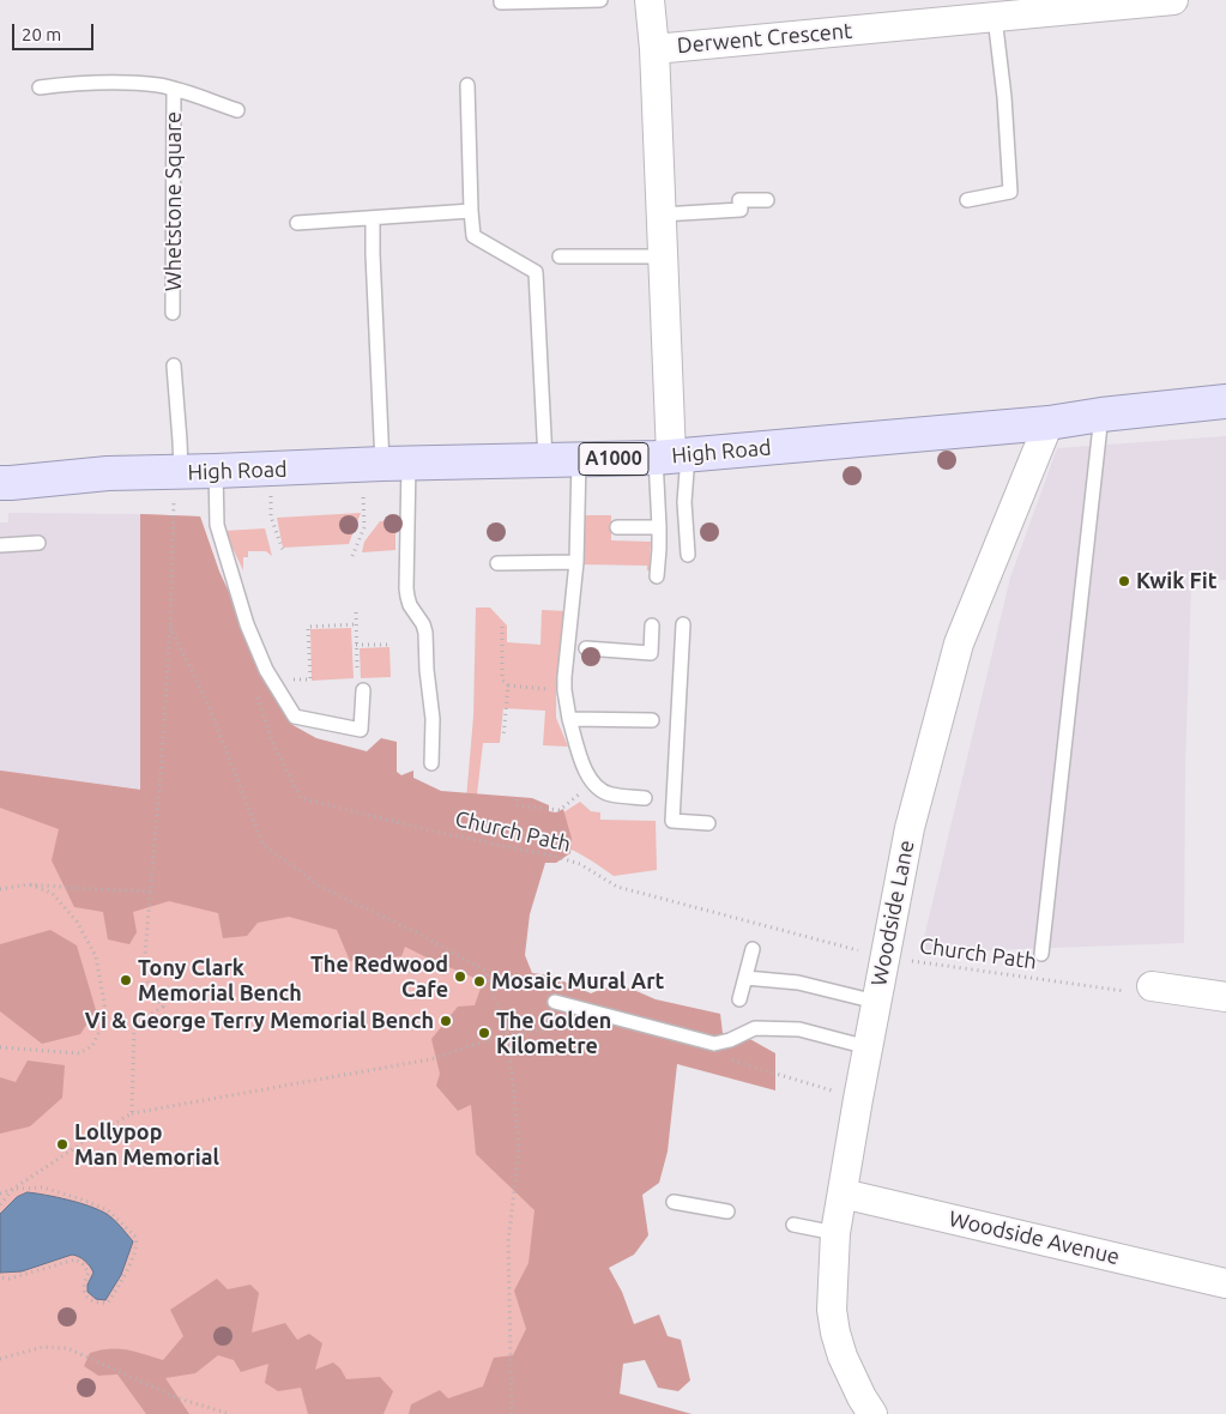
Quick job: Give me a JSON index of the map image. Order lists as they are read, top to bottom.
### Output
{
  "streets": {
    "main road": ["High Road", "A1000"],
    "street": ["Derwent Crescent", "Woodside Lane", "Woodside Avenue"],
    "lane": ["Whetstone Square"],
    "path": ["Church Path"]
  },
  "crossings": [
    ["Derwent Crescent", "High Road"],
    ["High Road", "Woodside Lane"],
    ["Church Path", "Woodside Lane"],
    ["Woodside Lane", "Woodside Avenue"]
  ],
  "places": [
    "Kwik Fit",
    "The Redwood Cafe",
    "Tony Clark Memorial Bench",
    "Mosaic Mural Art",
    "Vi & George Terry Memorial Bench",
    "The Golden Kilometre",
    "Lollypop Man Memorial"
  ],
  "scale_bar": "20 m"
}
